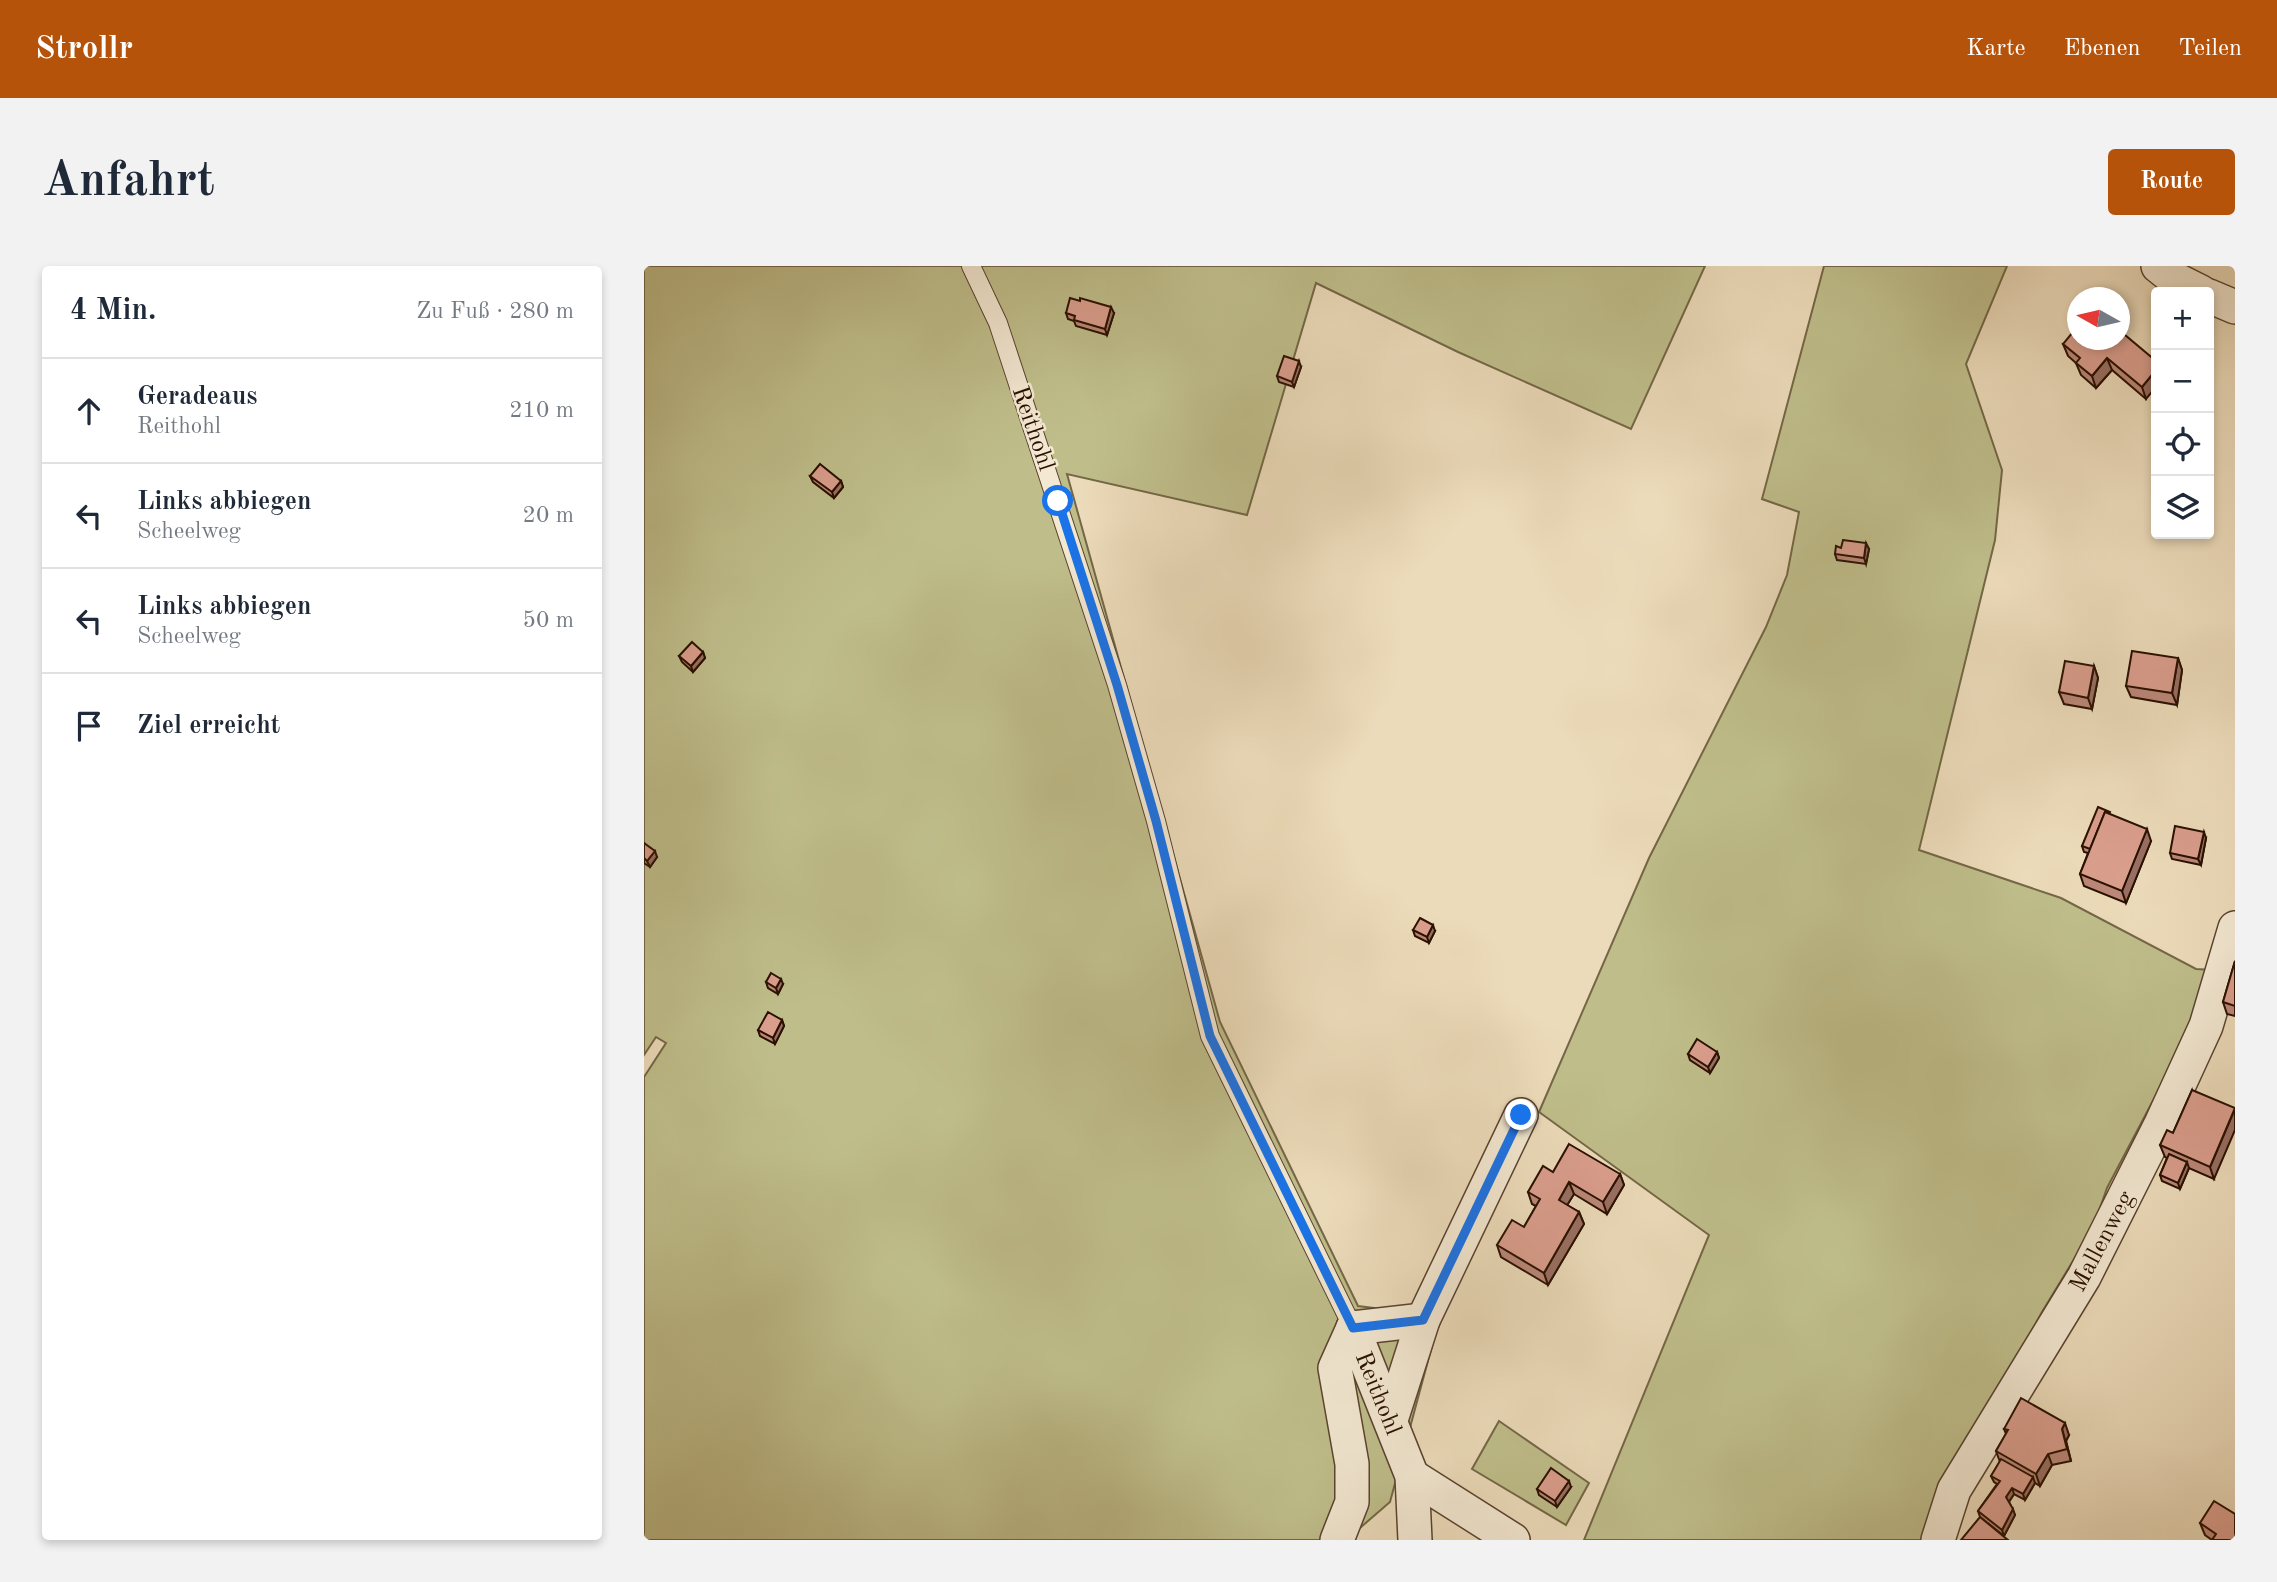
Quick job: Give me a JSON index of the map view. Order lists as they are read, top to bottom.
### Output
{
  "streets": {
    "street": ["Reithohl", "Mallenweg"]
  },
  "north": "left",
  "page": {
    "header": "Strollr",
    "nav": ["Karte", "Ebenen", "Teilen"],
    "buttons": "Route",
    "title": "Anfahrt",
    "heading": ["4 Min.", "Zu Fuß · 280 m"],
    "map_buttons": ["+", "−"],
    "list": [
      ["Geradeaus", "Reithohl", "210 m"],
      ["Links abbiegen", "Scheelweg", "20 m"],
      ["Links abbiegen", "Scheelweg", "50 m"],
      "Ziel erreicht"
    ]
  }
}
